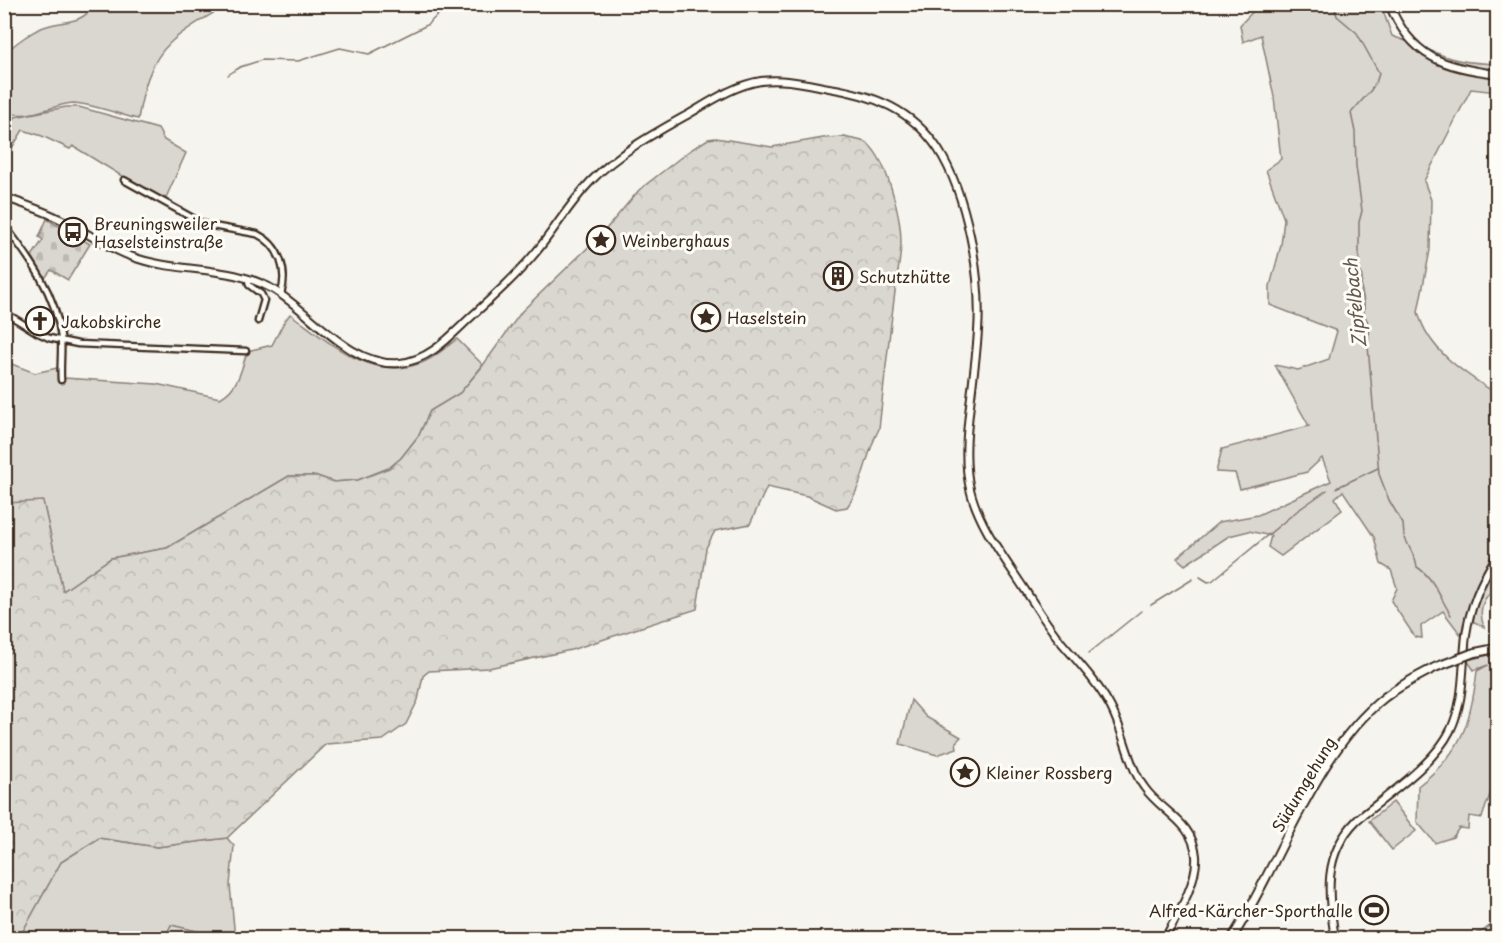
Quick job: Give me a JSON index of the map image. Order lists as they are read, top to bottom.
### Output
{
  "streets": {
    "main road": ["Südumgehung"]
  },
  "water": ["Zipfelbach"],
  "places": {
    "bus stop": ["Breuningsweiler Haselsteinstraße"],
    "place": ["Weinberghaus", "Haselstein", "Kleiner Rossberg"],
    "building": ["Schutzhütte"],
    "church": ["Jakobskirche"],
    "sports": ["Alfred-Kärcher-Sporthalle"]
  }
}
